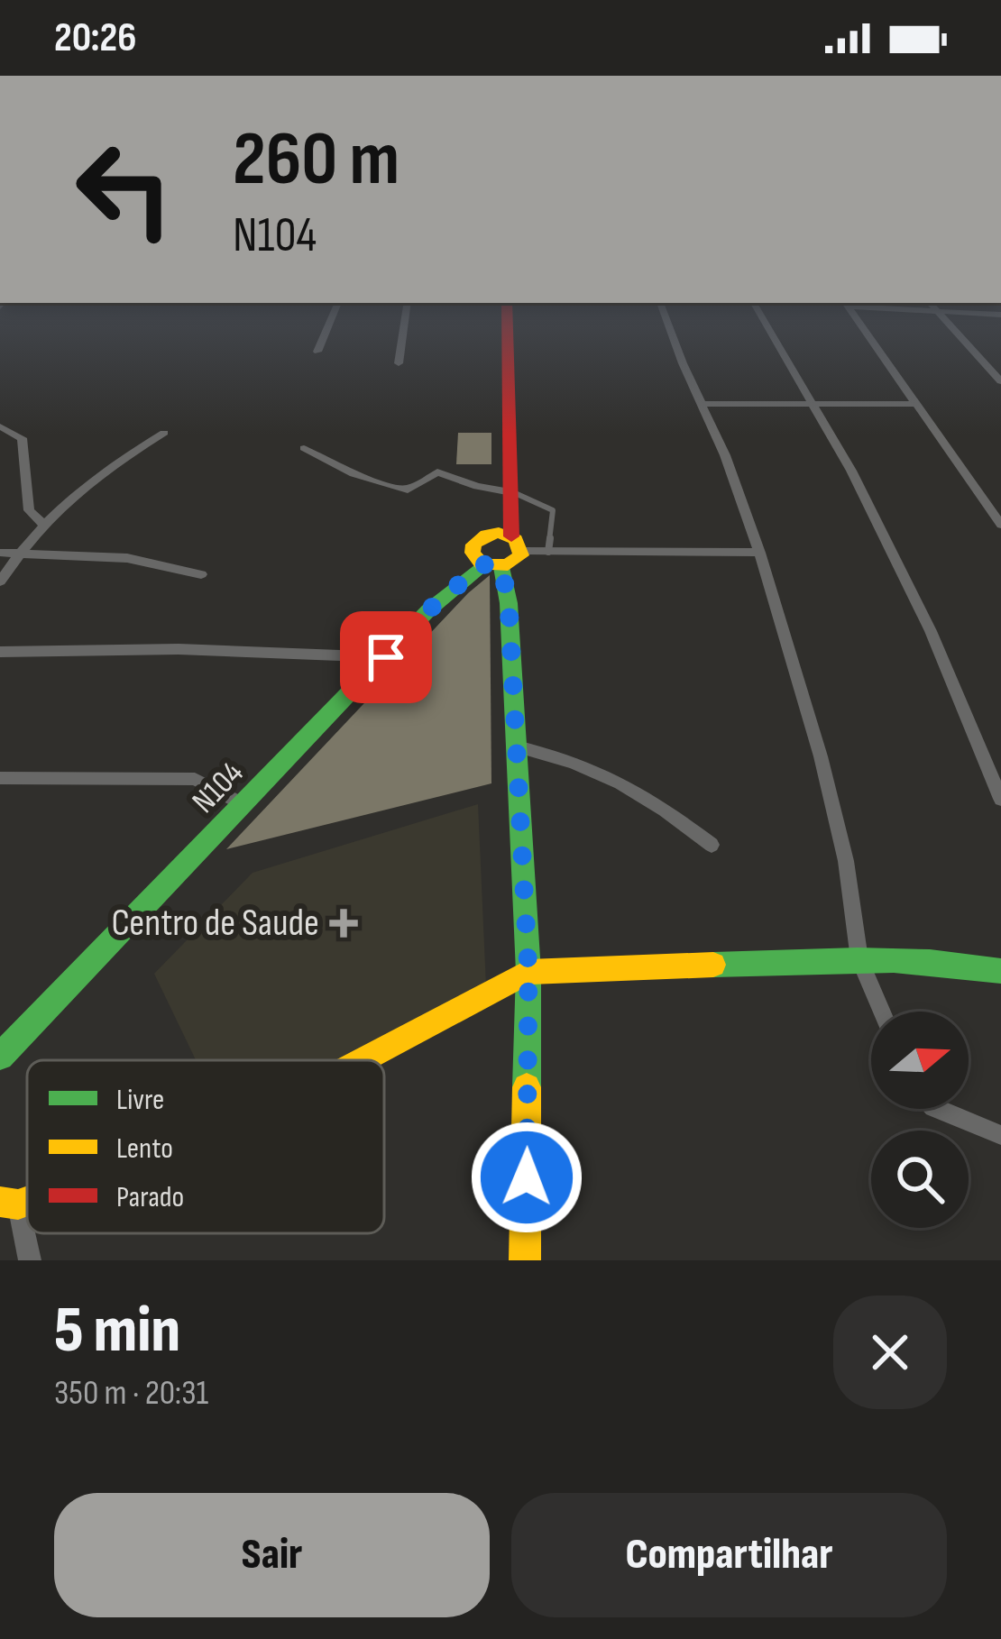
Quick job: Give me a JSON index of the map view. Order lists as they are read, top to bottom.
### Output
{
  "streets": {
    "main road": ["N104"]
  },
  "places": {
    "health": ["Centro de Saude"]
  },
  "legend": ["Livre", "Lento", "Parado"],
  "north": "right",
  "page": {
    "status": "20:26",
    "turn": ["260 m", "N104"],
    "heading": ["5 min", "350 m · 20:31"],
    "buttons": ["Sair", "Compartilhar"]
  }
}
